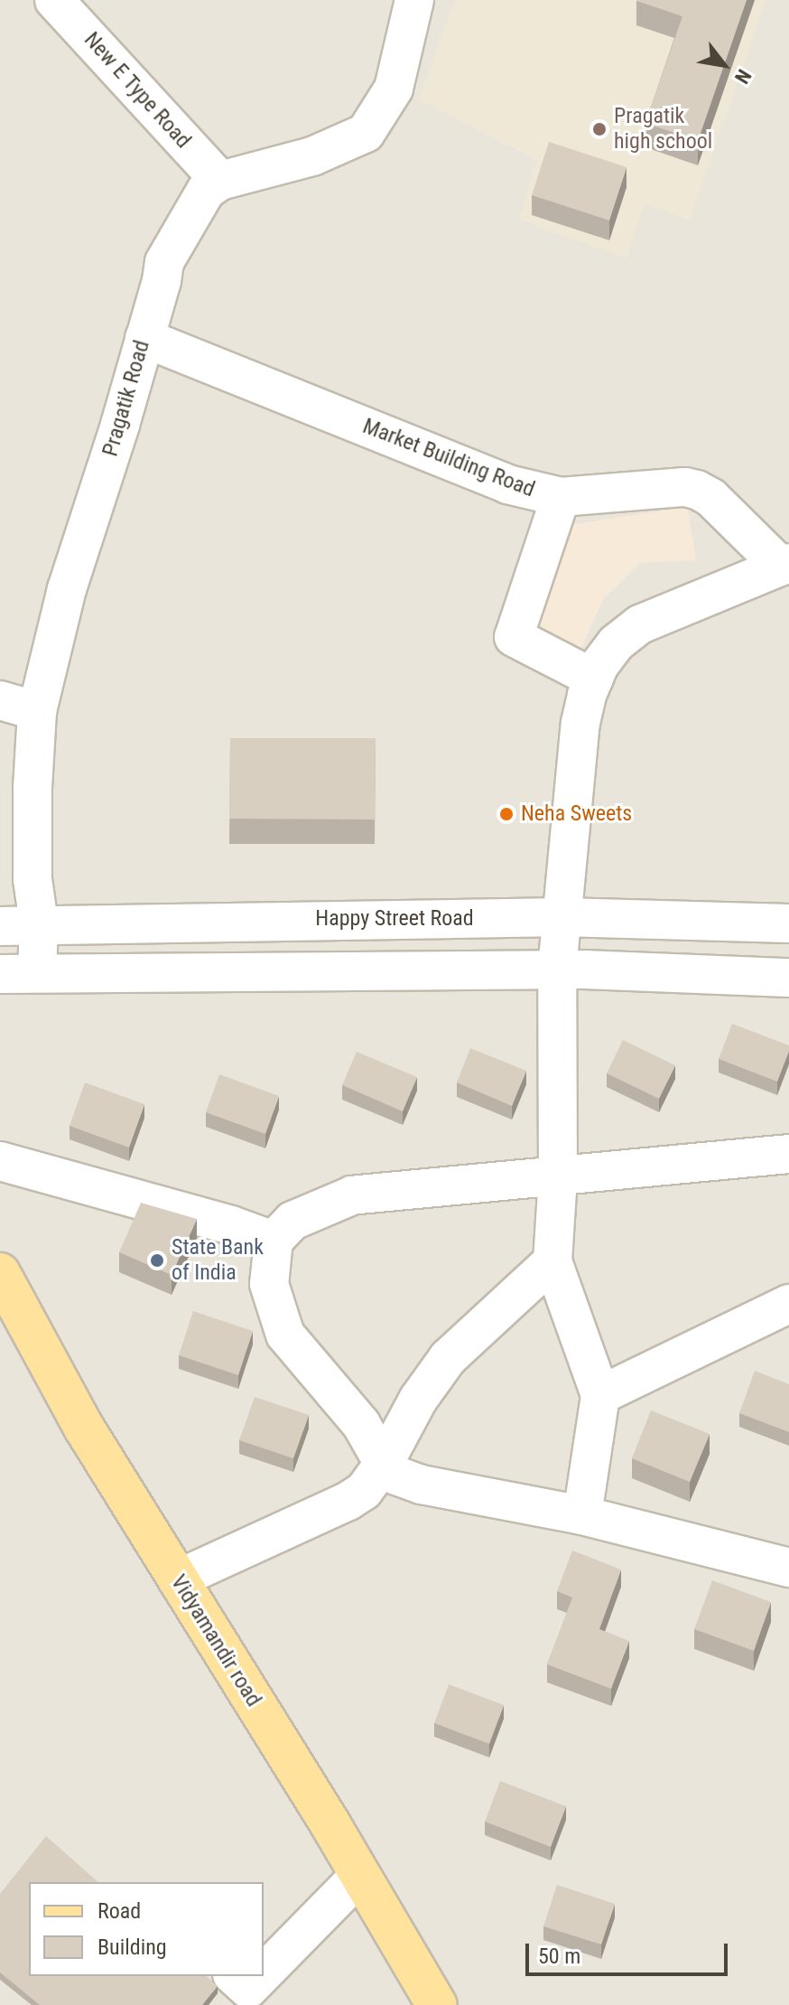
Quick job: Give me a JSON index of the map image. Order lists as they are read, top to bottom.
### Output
{
  "streets": {
    "main road": ["Vidyamandir road"],
    "street": [
      "New E Type Road",
      "Pragatik Road",
      "Market Building Road",
      "Happy Street Road"
    ]
  },
  "crossings": [
    ["New E Type Road", "Pragatik Road"],
    ["Pragatik Road", "Market Building Road"],
    ["Pragatik Road", "Happy Street Road"],
    ["Market Building Road", "Happy Street Road"]
  ],
  "places": ["Pragatik high school", "Neha Sweets", "State Bank of India"],
  "legend": ["Road", "Building"],
  "scale_bar": "50 m",
  "north": "bottom right"
}
